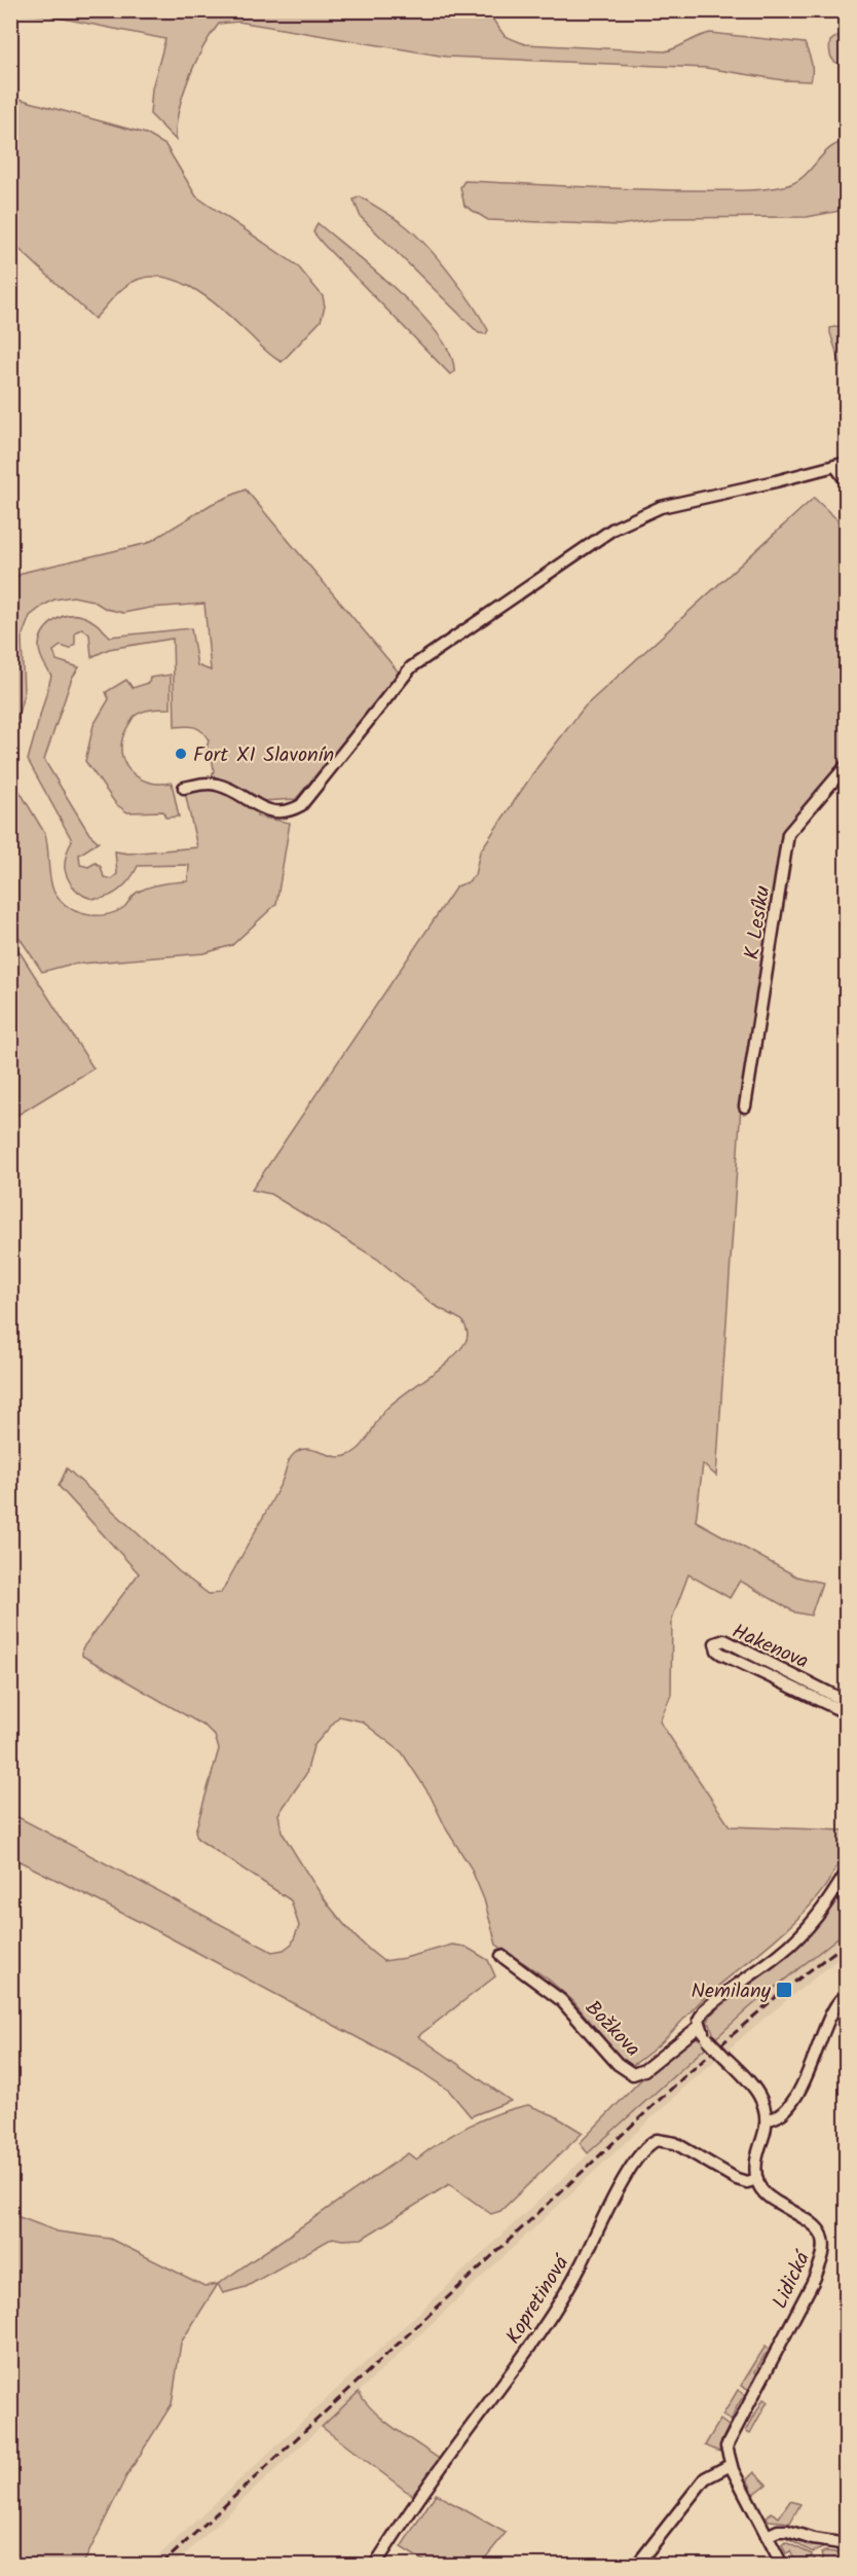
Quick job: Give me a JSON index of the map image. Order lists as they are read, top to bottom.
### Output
{
  "streets": {
    "street": [
      "K Lesíku",
      "Hakenova",
      "Božkova",
      "Lidická",
      "Kopretinová"
    ]
  },
  "crossings": [
    ["Lidická", "Kopretinová"]
  ],
  "places": {
    "other": ["Fort XI Slavonín"],
    "transit": ["Nemilany"]
  }
}
